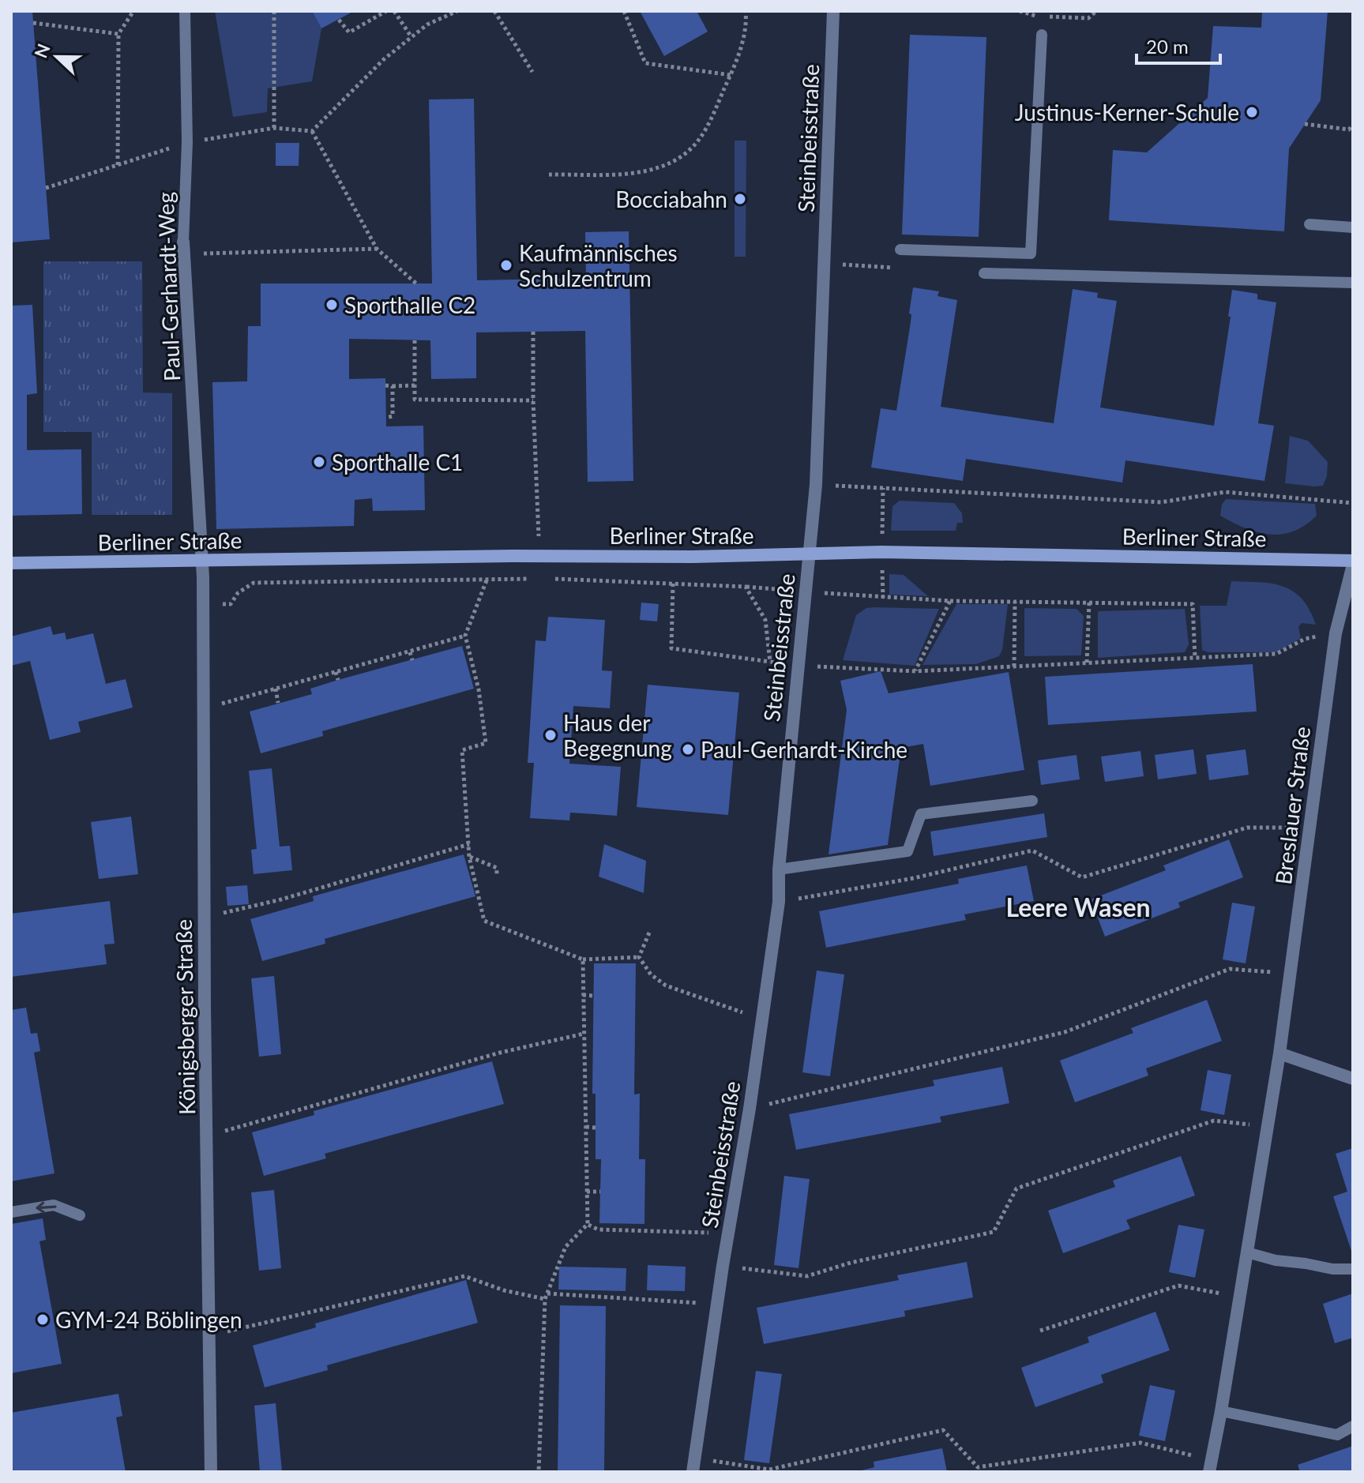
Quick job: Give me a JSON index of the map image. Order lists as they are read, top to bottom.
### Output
{
  "streets": {
    "street": [
      "Steinbeisstraße",
      "Paul-Gerhardt-Weg",
      "Berliner Straße",
      "Breslauer Straße",
      "Königsberger Straße"
    ]
  },
  "crossings": [
    ["Steinbeisstraße", "Berliner Straße"],
    ["Paul-Gerhardt-Weg", "Berliner Straße"],
    ["Paul-Gerhardt-Weg", "Königsberger Straße"],
    ["Berliner Straße", "Breslauer Straße"],
    ["Berliner Straße", "Königsberger Straße"]
  ],
  "districts": ["Leere Wasen"],
  "places": [
    "Justinus-Kerner-Schule",
    "Bocciabahn",
    "Kaufmännisches Schulzentrum",
    "Sporthalle C2",
    "Sporthalle C1",
    "Haus der Begegnung",
    "Paul-Gerhardt-Kirche",
    "GYM-24 Böblingen"
  ],
  "scale_bar": "20 m",
  "north": "left"
}
